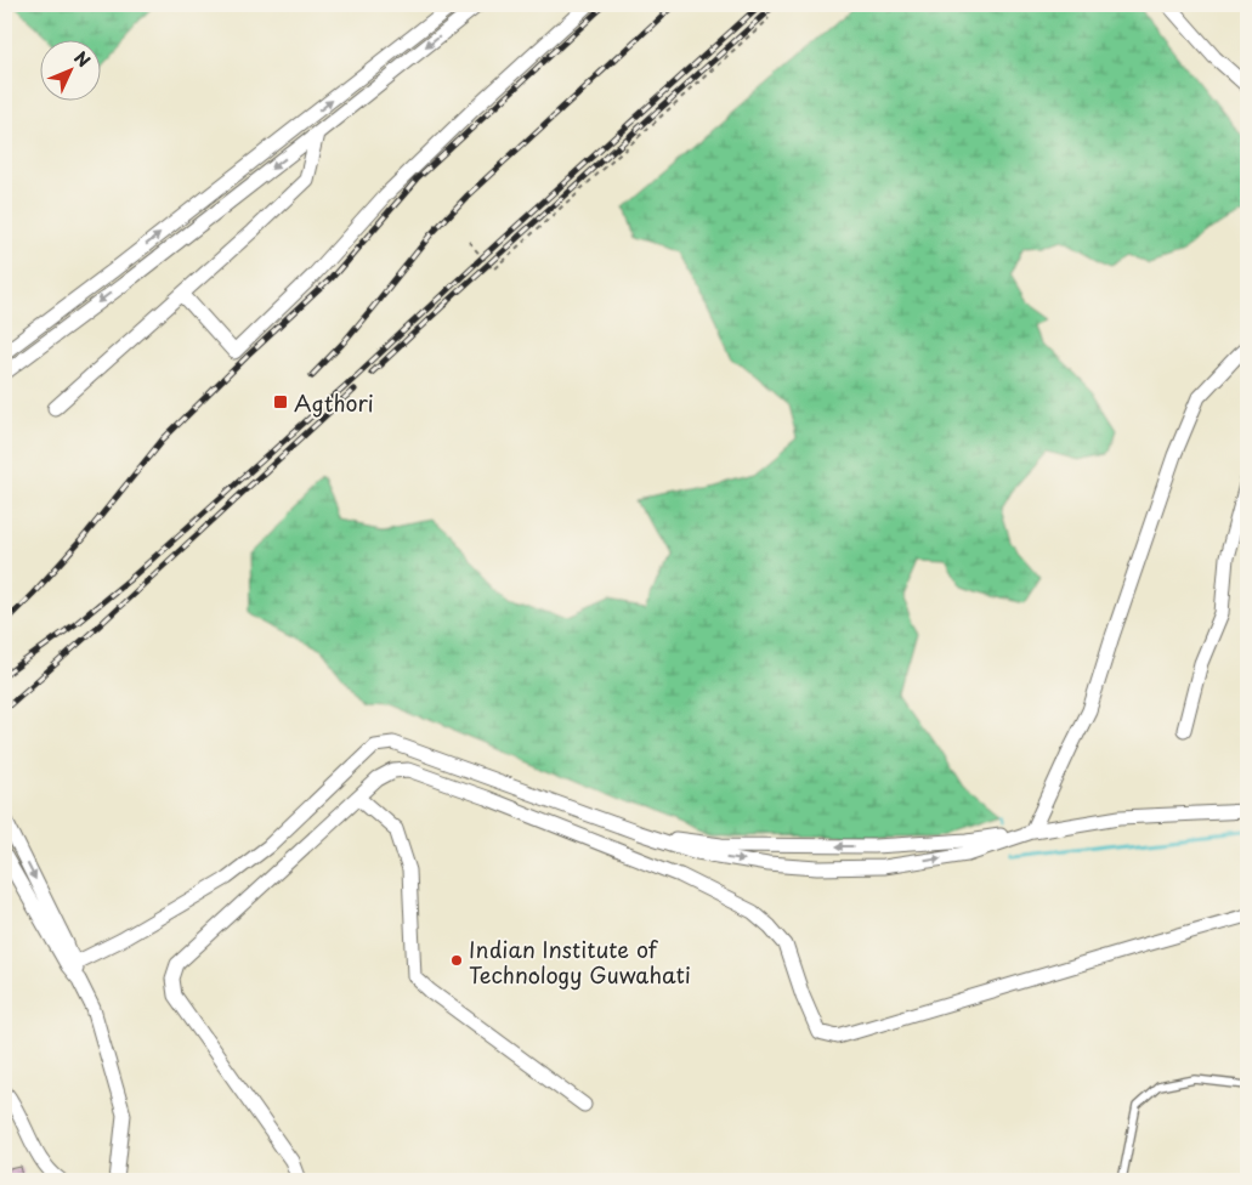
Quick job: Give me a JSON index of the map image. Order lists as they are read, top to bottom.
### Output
{
  "places": {
    "transit": ["Agthori"],
    "other": ["Indian Institute of Technology Guwahati"]
  },
  "north": "top right"
}
